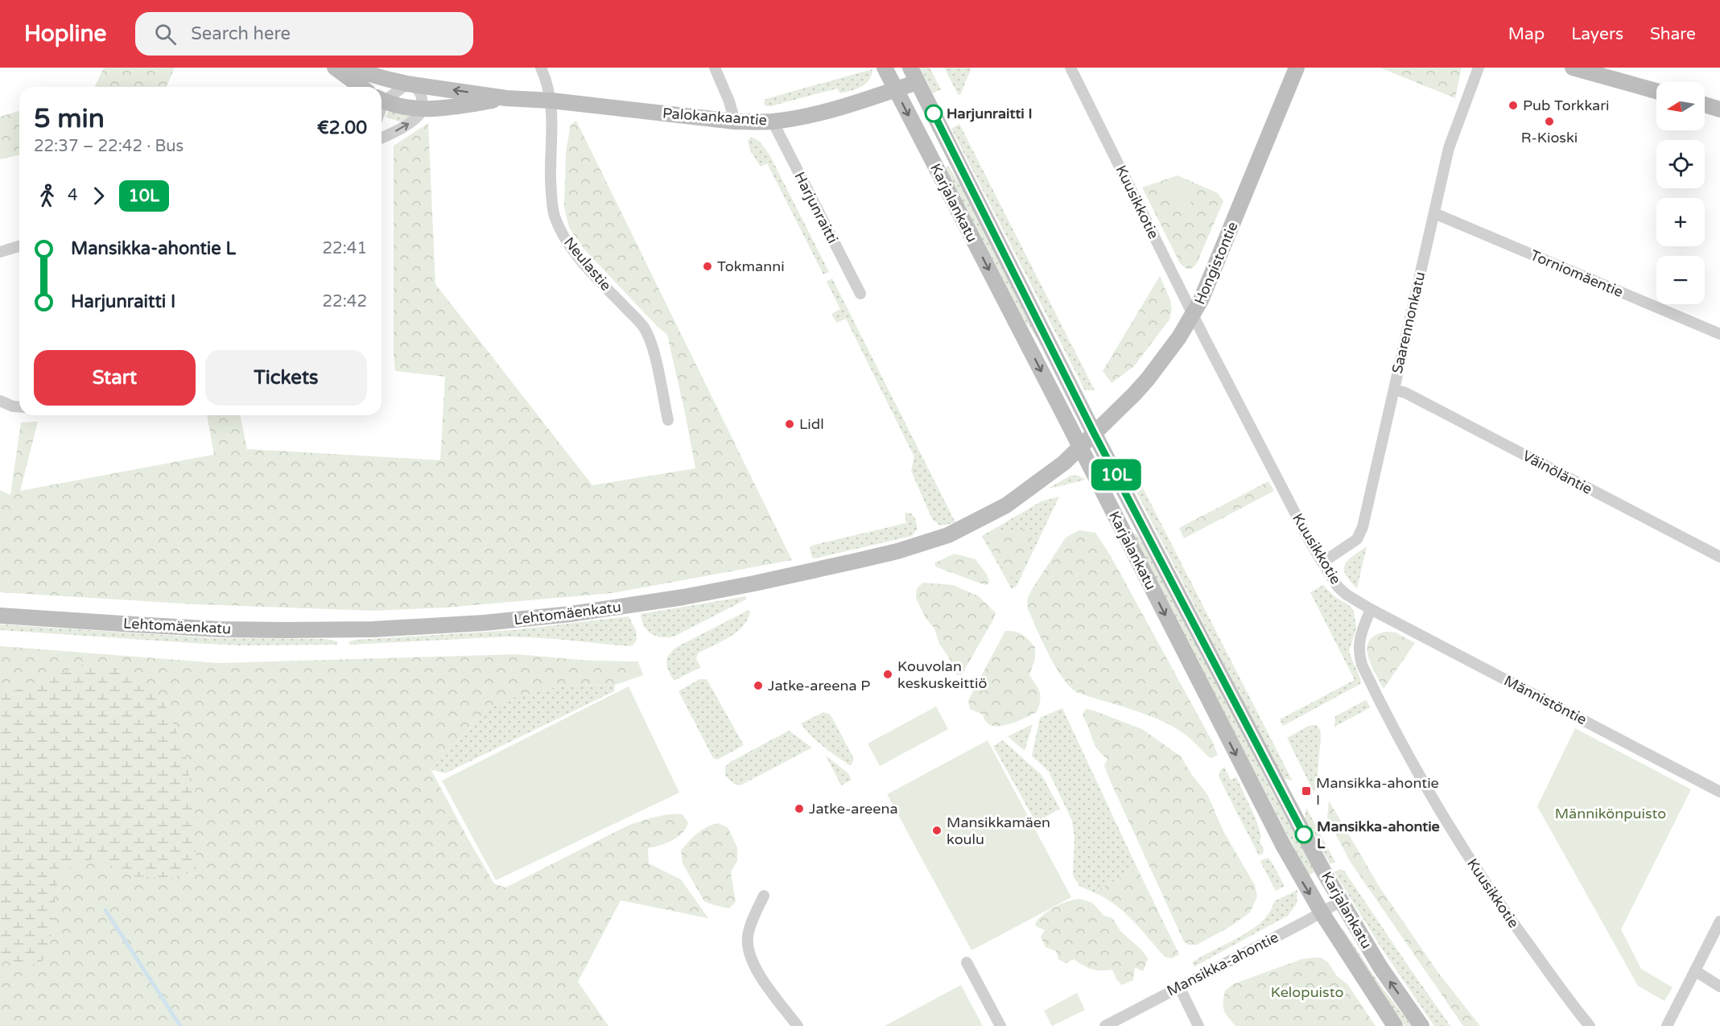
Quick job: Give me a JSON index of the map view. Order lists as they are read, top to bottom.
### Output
{
  "streets": {
    "street": [
      "Palokankaantie",
      "Kuusikkotie",
      "Karjalankatu",
      "Harjunraitti",
      "Hongistontie",
      "Neulastie",
      "Torniomäentie",
      "Saarennonkatu",
      "Väinöläntie",
      "Lehtomäenkatu",
      "Männistöntie",
      "Mansikka-ahontie"
    ]
  },
  "crossings": [
    ["Palokankaantie", "Karjalankatu"],
    ["Palokankaantie", "Harjunraitti"],
    ["Palokankaantie", "Neulastie"],
    ["Kuusikkotie", "Hongistontie"],
    ["Kuusikkotie", "Saarennonkatu"],
    ["Kuusikkotie", "Männistöntie"],
    ["Karjalankatu", "Hongistontie"],
    ["Karjalankatu", "Lehtomäenkatu"],
    ["Karjalankatu", "Mansikka-ahontie"],
    ["Hongistontie", "Lehtomäenkatu"],
    ["Torniomäentie", "Saarennonkatu"],
    ["Saarennonkatu", "Väinöläntie"]
  ],
  "parks": ["Männikönpuisto", "Kelopuisto"],
  "places": {
    "other": [
      "Pub Torkkari",
      "Harjunraitti I",
      "R-Kioski",
      "Tokmanni",
      "Lidl",
      "Kouvolan keskuskeittiö",
      "Jatke-areena P",
      "Jatke-areena",
      "Mansikkamäen koulu",
      "Mansikka-ahontie L"
    ],
    "transit": ["Mansikka-ahontie I"]
  },
  "lines": ["bus line 10L"],
  "north": "left",
  "page": {
    "header": "Hopline",
    "search": "Search here",
    "nav": ["Map", "Layers", "Share"],
    "on_map": "10L",
    "map_buttons": ["+", "−"],
    "heading": ["5 min", "22:37 – 22:42 · Bus", "€2.00"],
    "legs": ["4", "10L"],
    "list": [
      {
        "name": "Mansikka-ahontie L",
        "value": "22:41"
      },
      {
        "name": "Harjunraitti I",
        "value": "22:42"
      }
    ],
    "buttons": ["Start", "Tickets"]
  }
}
